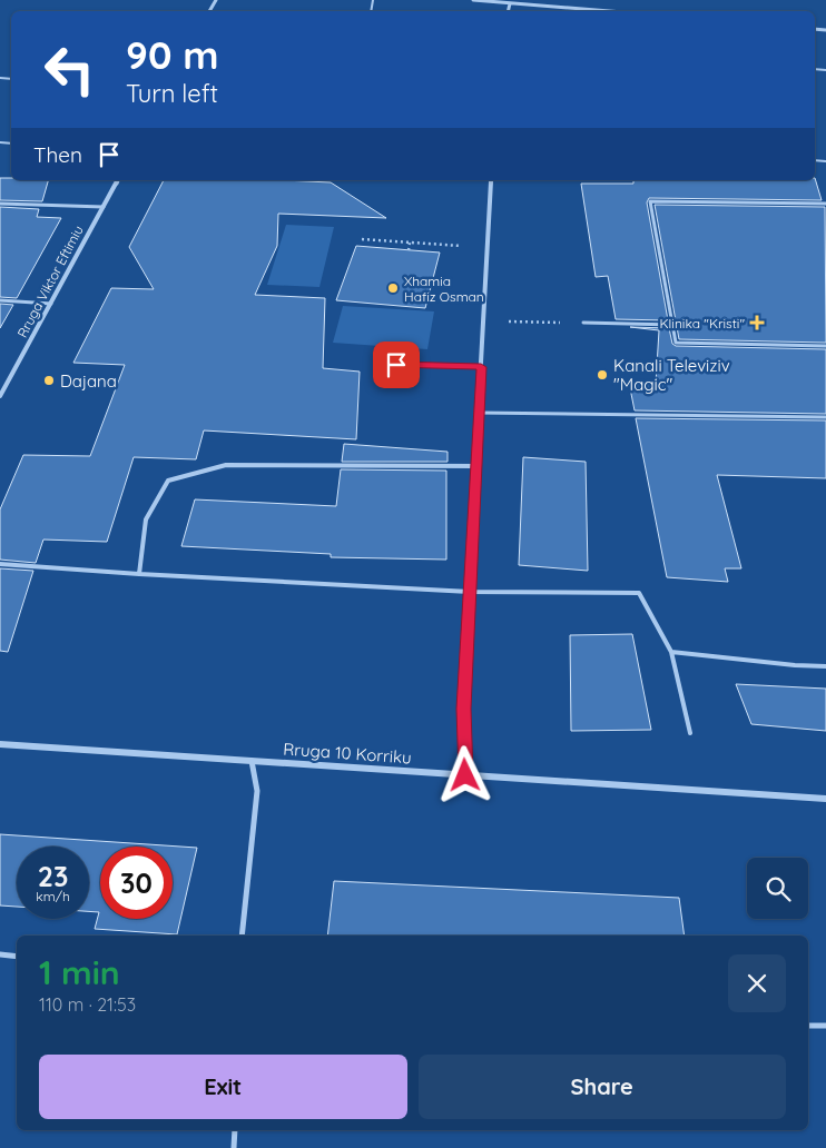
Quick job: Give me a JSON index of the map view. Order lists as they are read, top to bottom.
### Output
{
  "streets": {
    "street": ["Rruga Viktor Eftimiu", "Rruga 10 Korriku"]
  },
  "places": {
    "other": ["Xhamia Hafiz Osman", "Kanali Televiziv \"Magic\"", "Dajana"],
    "health": ["Klinika \"Kristi\""]
  },
  "page": {
    "turn": ["90 m", "Turn left"],
    "then": "Then",
    "speed": "23 km/h",
    "limit": "30",
    "heading": ["1 min", "110 m · 21:53"],
    "buttons": ["Exit", "Share"]
  }
}
